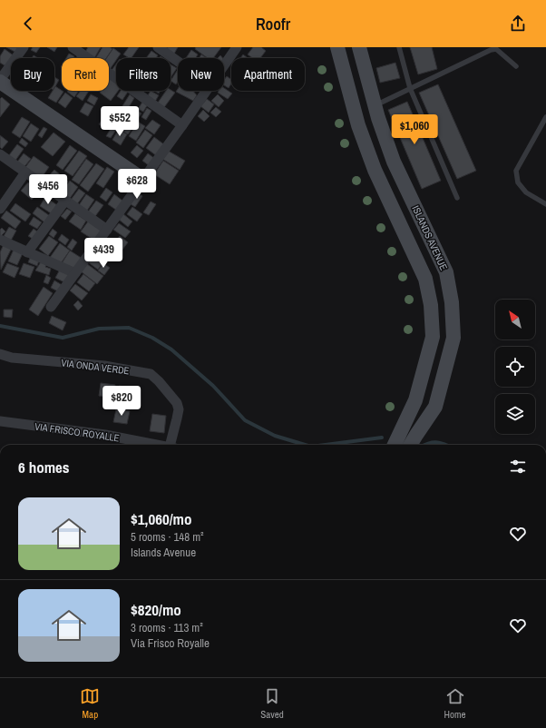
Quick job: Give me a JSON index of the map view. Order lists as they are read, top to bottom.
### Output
{
  "streets": {
    "street": ["ISLANDS AVENUE", "VIA ONDA VERDE", "VIA FRISCO ROYALLE"]
  },
  "north": "top left",
  "page": {
    "header": "Roofr",
    "chip": [
      "Buy",
      "Rent",
      "Filters",
      "New",
      "Apartment"
    ],
    "price": [
      "$552",
      "$1,060",
      "$628",
      "$456",
      "$439",
      "$820"
    ],
    "heading": "6 homes",
    "list": [
      {
        "name": "$1,060/mo",
        "note": "5 rooms · 148 m² · Islands Avenue"
      },
      {
        "name": "$820/mo",
        "note": "3 rooms · 113 m² · Via Frisco Royalle"
      }
    ],
    "tabs": ["Map", "Saved", "Home"]
  }
}
